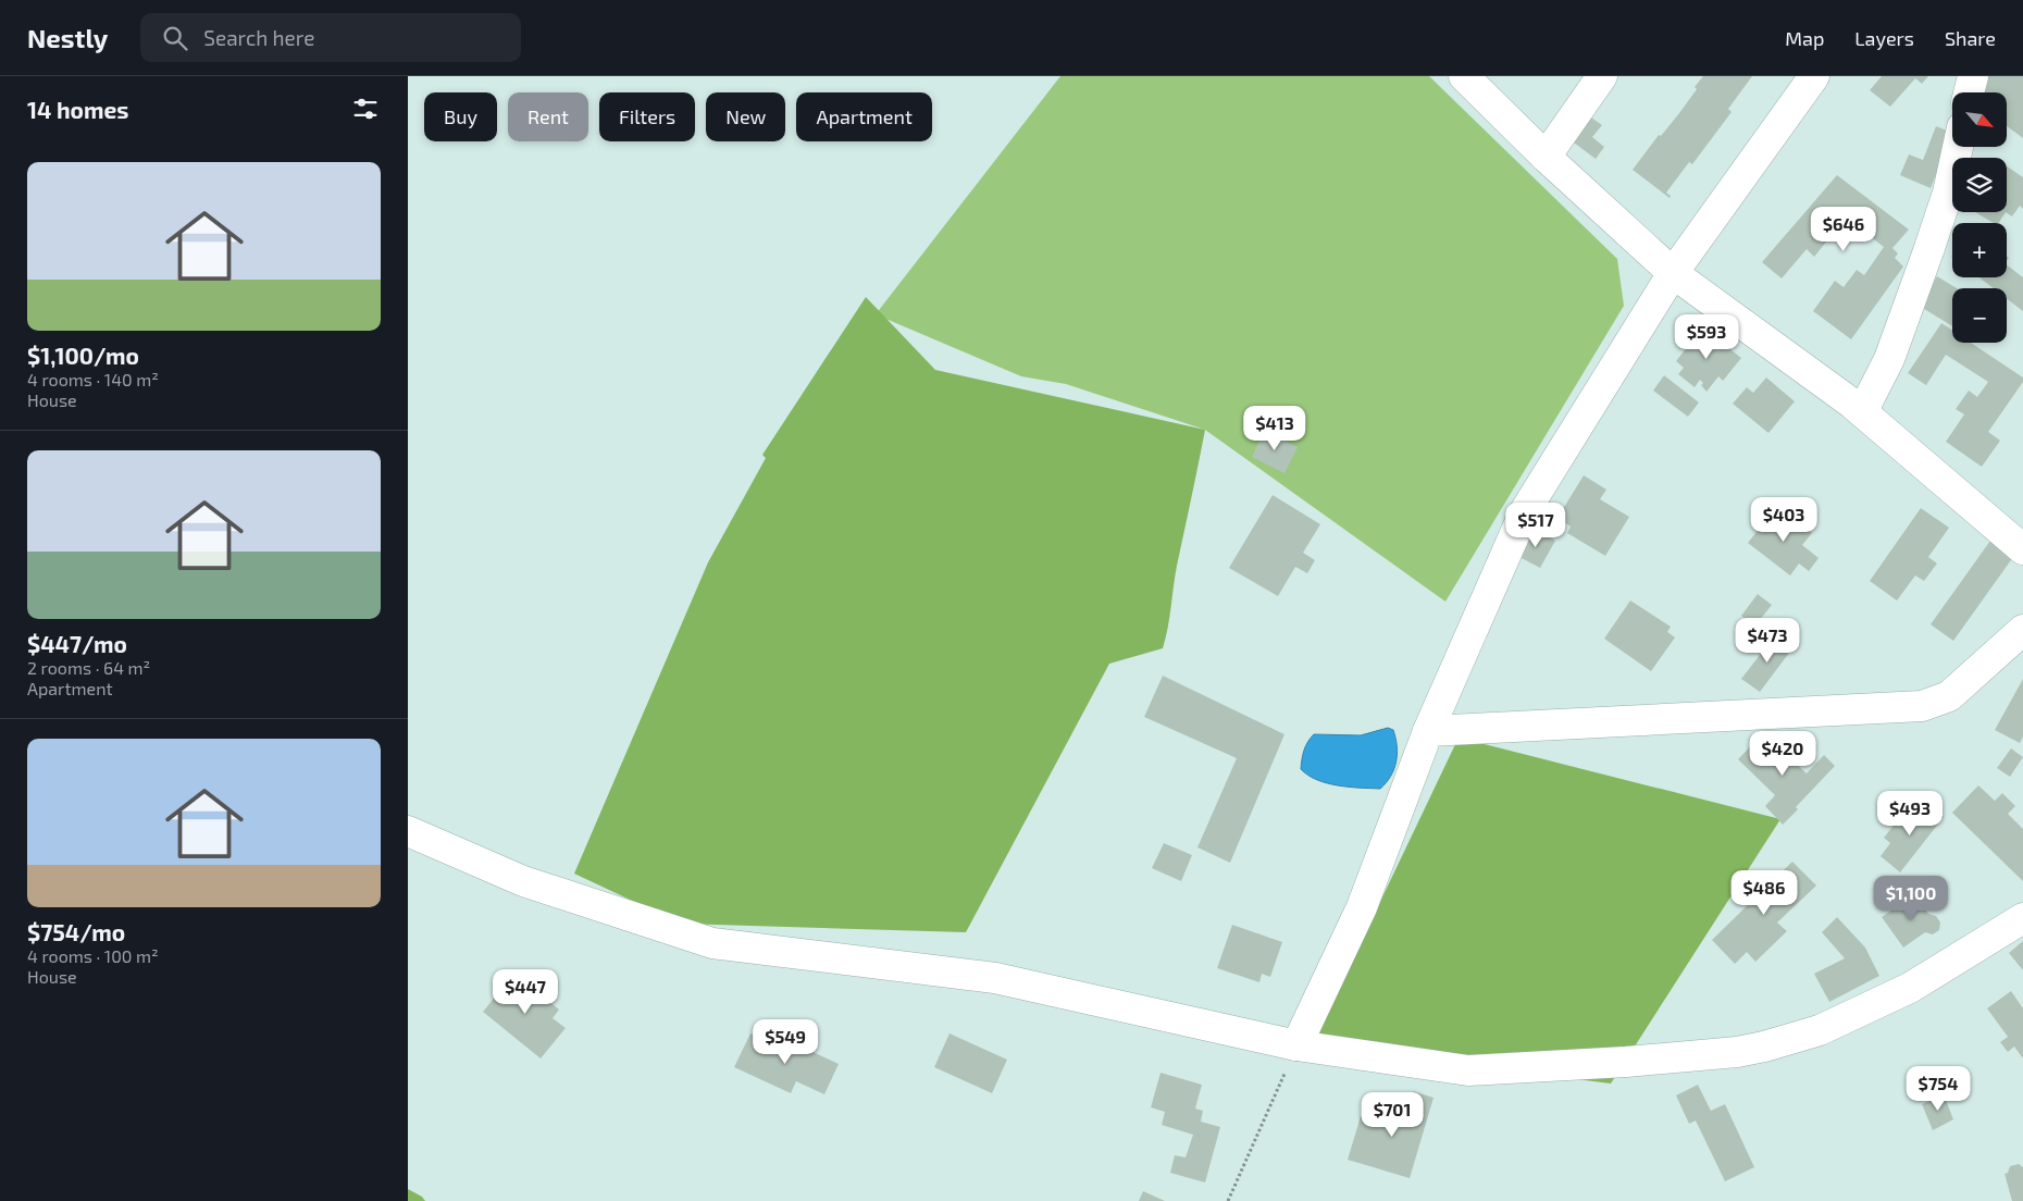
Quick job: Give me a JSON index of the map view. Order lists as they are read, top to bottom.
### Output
{
  "north": "bottom right",
  "page": {
    "header": "Nestly",
    "search": "Search here",
    "nav": ["Map", "Layers", "Share"],
    "heading": "14 homes",
    "map_buttons": ["+", "−"],
    "chip": [
      "Buy",
      "Rent",
      "Filters",
      "New",
      "Apartment"
    ],
    "list": [
      {
        "name": "$1,100/mo",
        "note": "4 rooms · 140 m² · House"
      },
      {
        "name": "$447/mo",
        "note": "2 rooms · 64 m² · Apartment"
      },
      {
        "name": "$754/mo",
        "note": "4 rooms · 100 m² · House"
      }
    ],
    "price": [
      "$646",
      "$593",
      "$413",
      "$403",
      "$517",
      "$473",
      "$420",
      "$493",
      "$486",
      "$1,100",
      "$447",
      "$549",
      "$754",
      "$701"
    ]
  }
}
